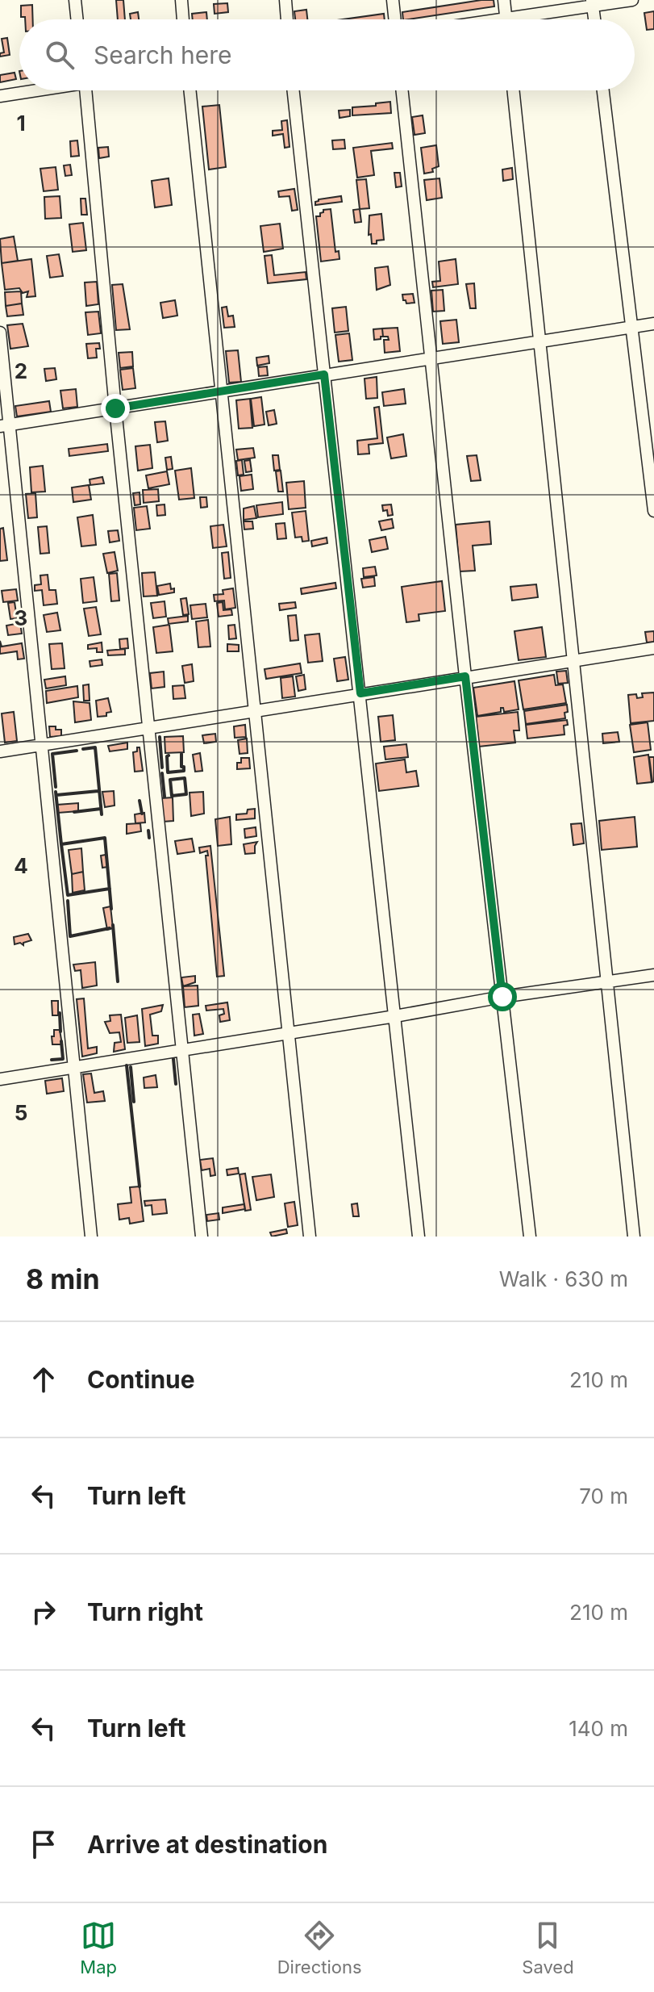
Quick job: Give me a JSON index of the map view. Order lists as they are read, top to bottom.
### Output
{
  "page": {
    "search": "Search here",
    "heading": ["8 min", "Walk · 630 m"],
    "list": [
      ["Continue", "210 m"],
      ["Turn left", "70 m"],
      ["Turn right", "210 m"],
      ["Turn left", "140 m"],
      "Arrive at destination"
    ],
    "nav": ["Map", "Directions", "Saved"]
  },
  "grid": {
    "rows": [
      "1",
      "2",
      "3",
      "4",
      "5"
    ]
  }
}
